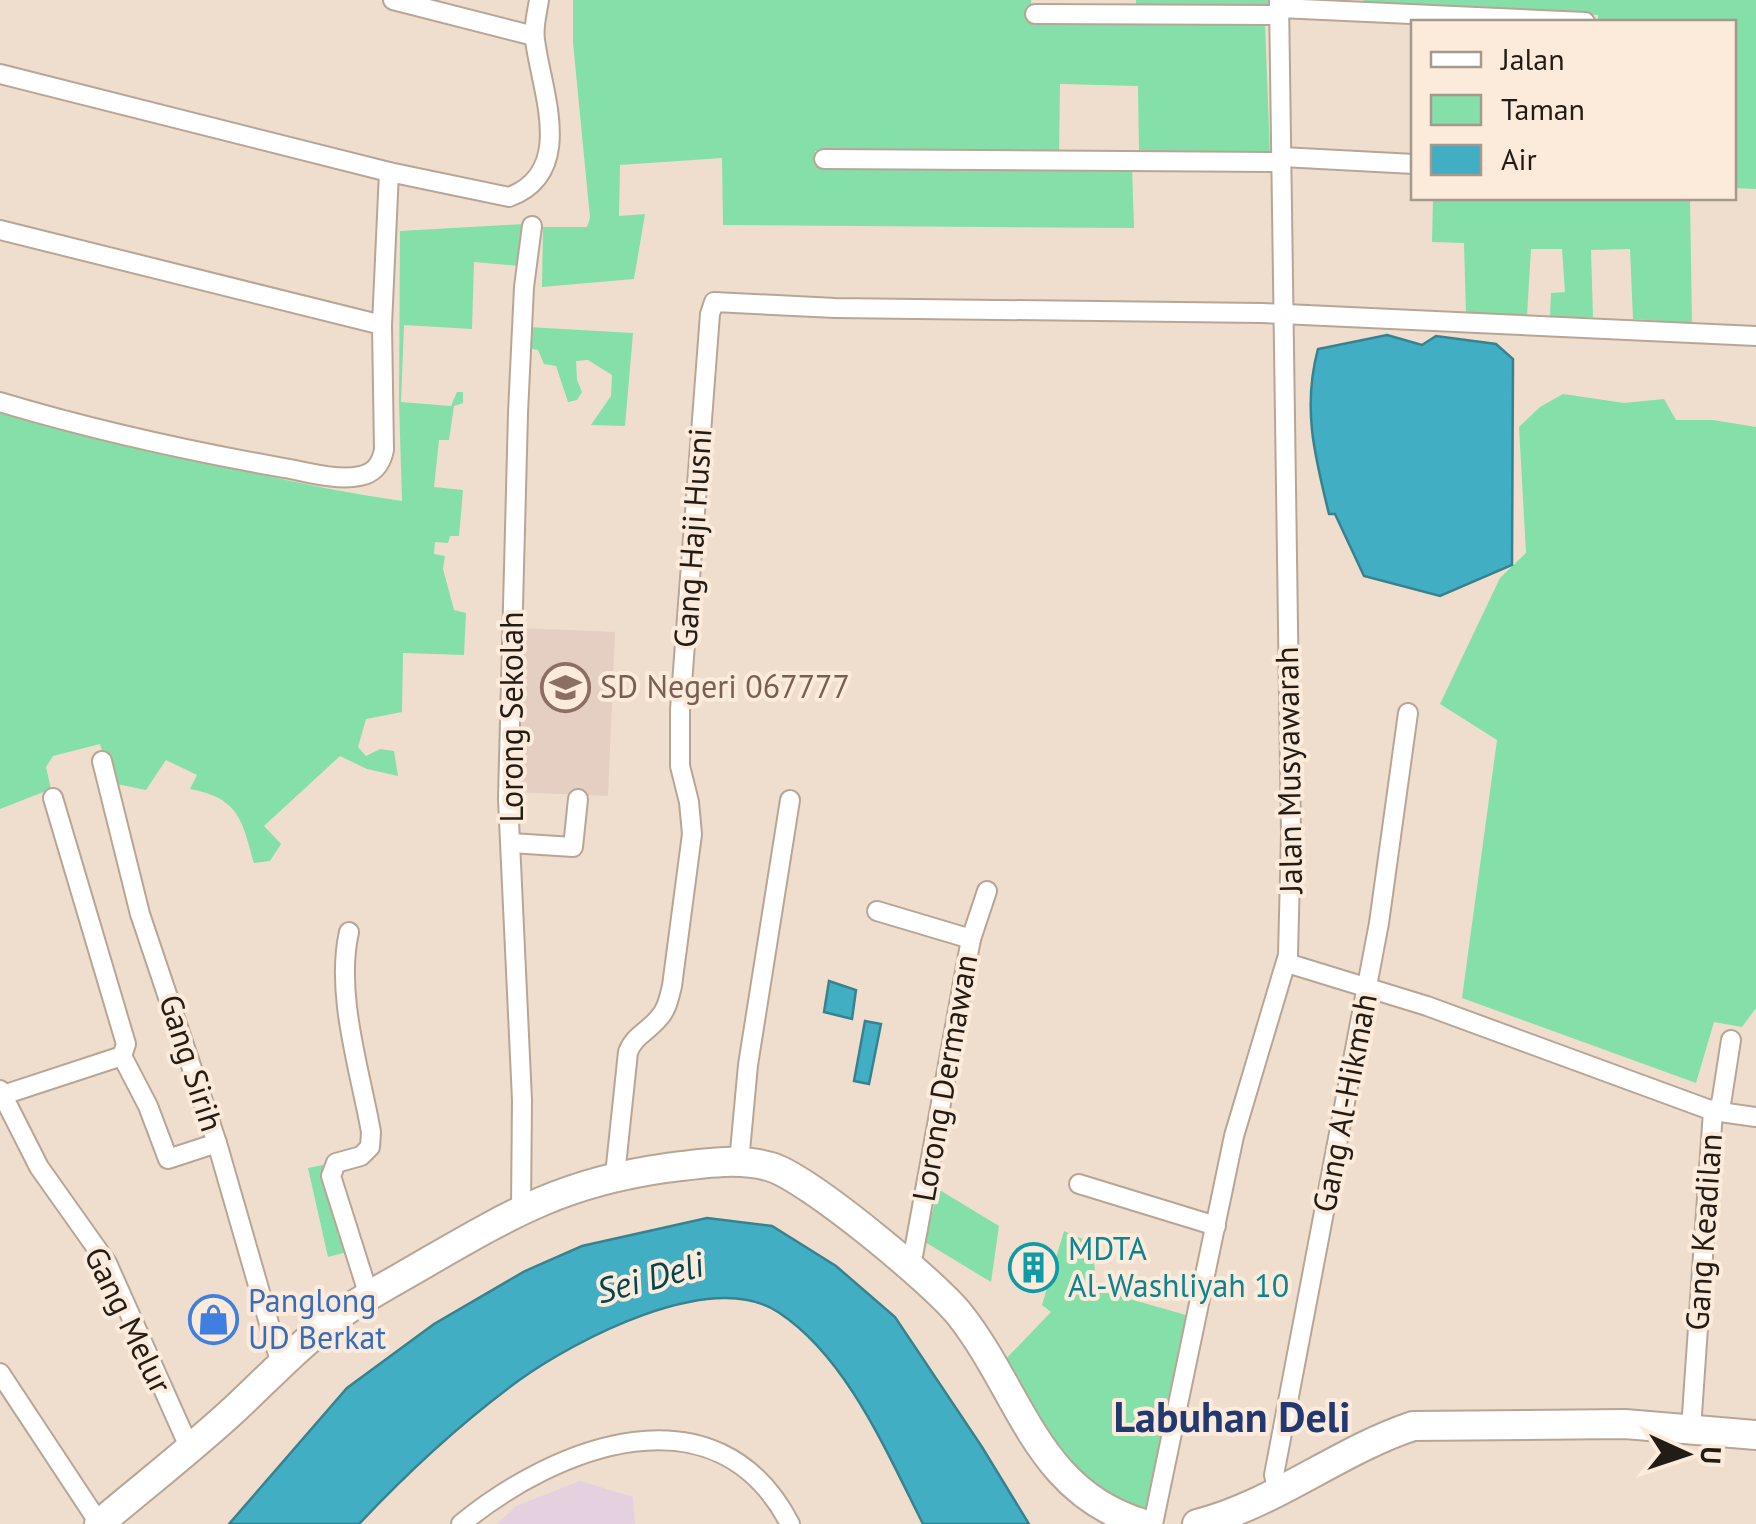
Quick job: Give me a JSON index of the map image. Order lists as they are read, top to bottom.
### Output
{
  "streets": {
    "street": [
      "Gang Haji Husni",
      "Lorong Sekolah",
      "Jalan Musyawarah",
      "Gang Sirih",
      "Lorong Dermawan",
      "Gang Al-Hikmah",
      "Gang Keadilan",
      "Gang Melur"
    ]
  },
  "crossings": [
    ["Gang Haji Husni", "Jalan Musyawarah"]
  ],
  "districts": ["Labuhan Deli"],
  "water": ["Sei Deli"],
  "places": {
    "school or university": ["SD Negeri 067777"],
    "building": ["MDTA Al-Washliyah 10"],
    "shop": ["Panglong UD Berkat"]
  },
  "legend": ["Jalan", "Taman", "Air"],
  "north": "right"
}
